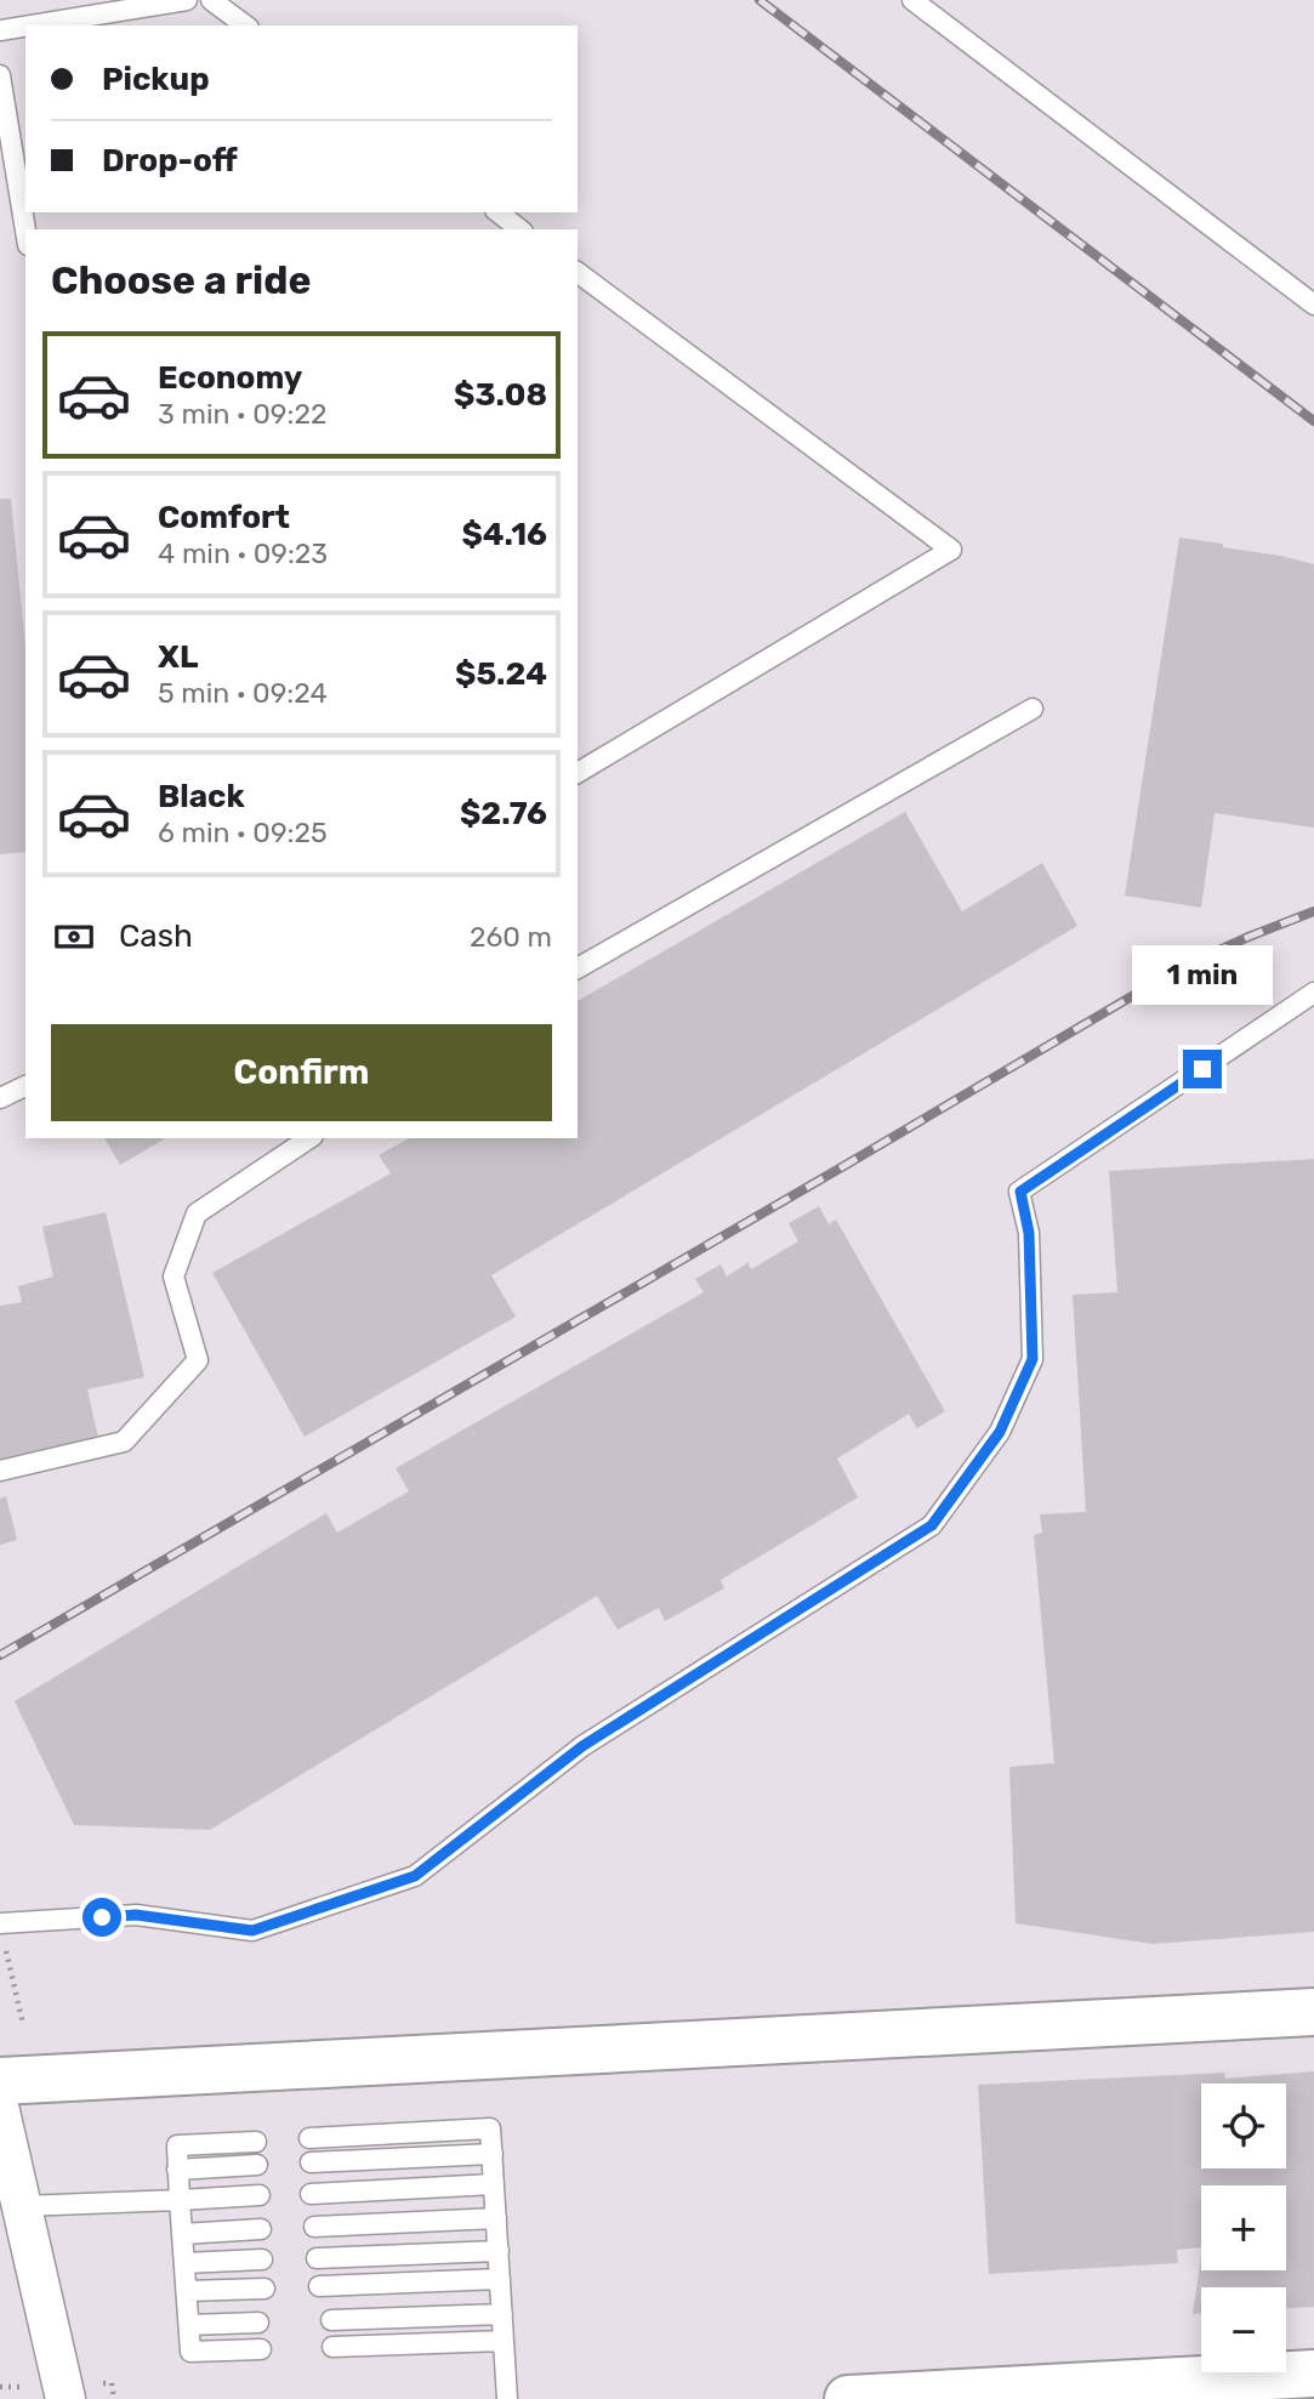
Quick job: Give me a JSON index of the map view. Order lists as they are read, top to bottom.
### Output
{
  "page": {
    "banner": ["Pickup", "Drop-off"],
    "heading": "Choose a ride",
    "list": [
      {
        "name": "Economy",
        "note": "3 min · 09:22",
        "value": "$3.08"
      },
      {
        "name": "Comfort",
        "note": "4 min · 09:23",
        "value": "$4.16"
      },
      {
        "name": "XL",
        "note": "5 min · 09:24",
        "value": "$5.24"
      },
      {
        "name": "Black",
        "note": "6 min · 09:25",
        "value": "$2.76"
      }
    ],
    "pay": ["Cash", "260 m"],
    "bubble": "1 min",
    "buttons": "Confirm",
    "map_buttons": ["+", "−"]
  }
}
